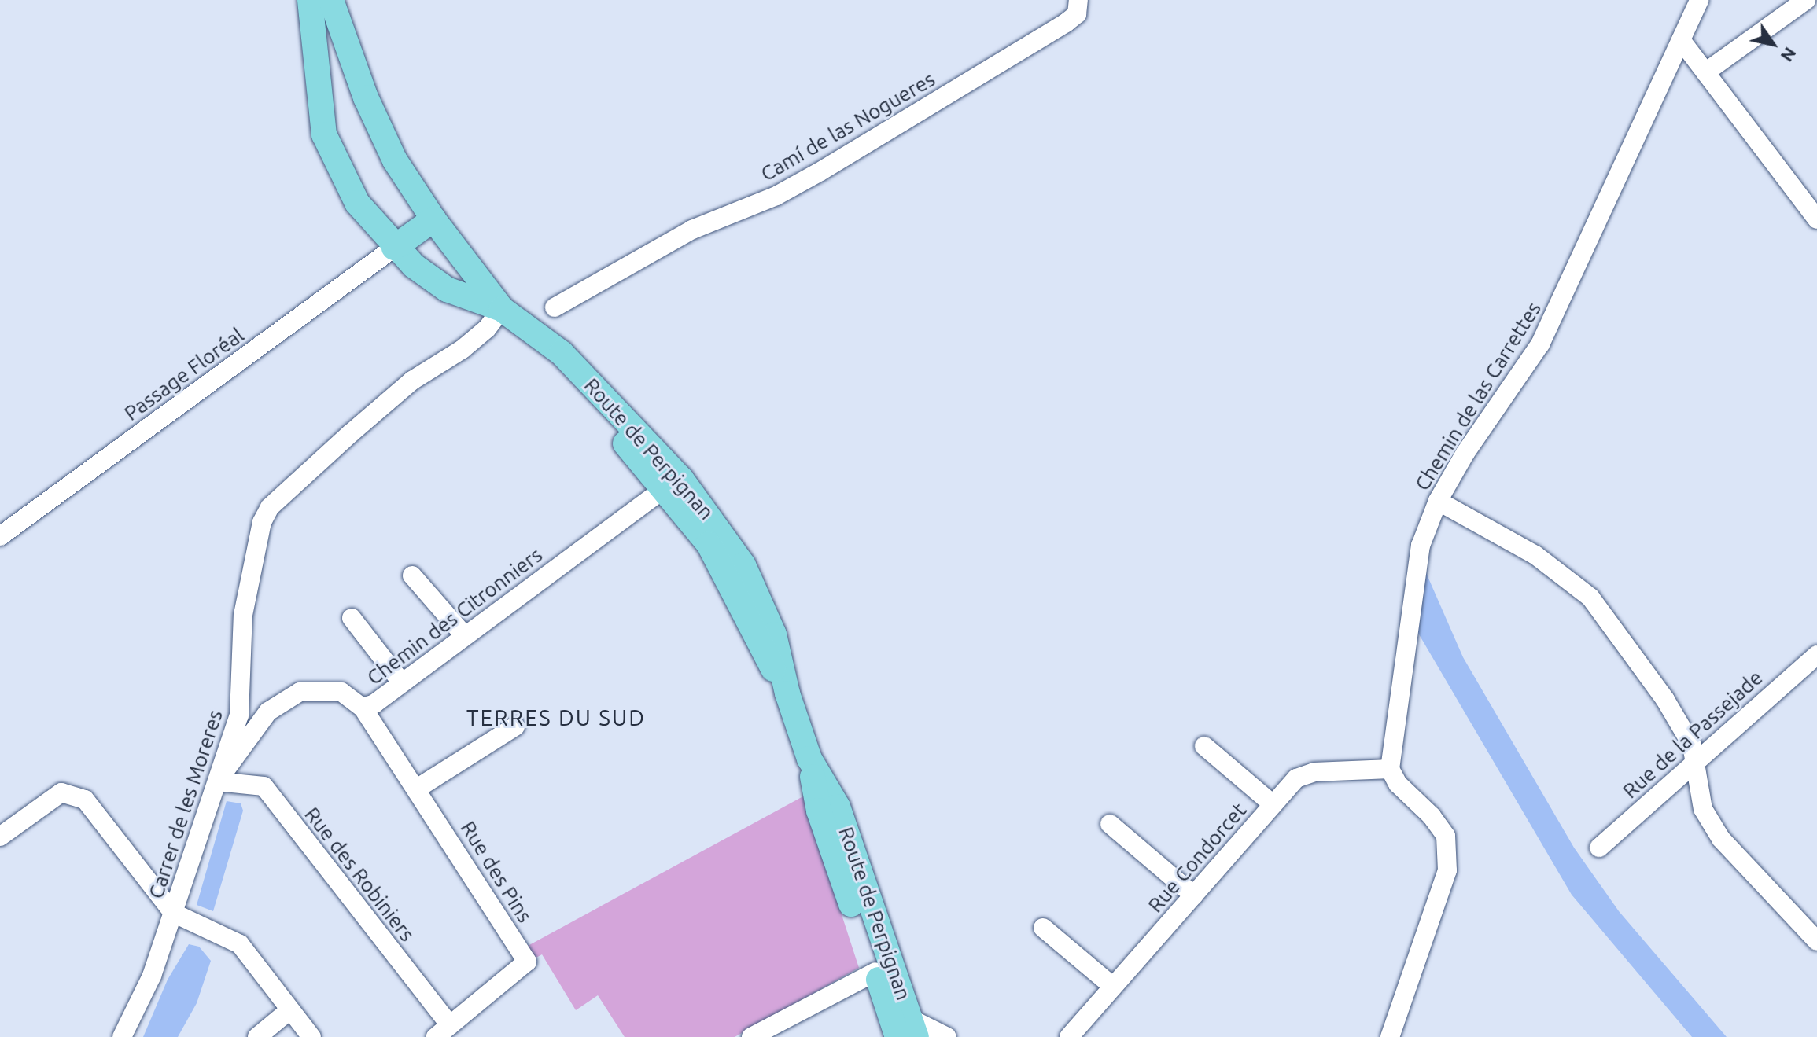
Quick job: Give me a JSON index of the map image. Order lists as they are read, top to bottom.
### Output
{
  "streets": {
    "main road": ["Route de Perpignan"],
    "street": [
      "Camí de las Nogueres",
      "Passage Floréal",
      "Chemin de las Carrettes",
      "Chemin des Citronniers",
      "Rue de la Passejade",
      "Carrer de les Moreres",
      "Rue Condorcet",
      "Rue des Pins",
      "Rue des Robiniers"
    ]
  },
  "crossings": [
    ["Passage Floréal", "Route de Perpignan"],
    ["Chemin de las Carrettes", "Rue Condorcet"],
    ["Route de Perpignan", "Chemin des Citronniers"],
    ["Route de Perpignan", "Carrer de les Moreres"],
    ["Chemin des Citronniers", "Carrer de les Moreres"],
    ["Chemin des Citronniers", "Rue des Pins"],
    ["Chemin des Citronniers", "Rue des Robiniers"],
    ["Carrer de les Moreres", "Rue des Robiniers"],
    ["Rue des Pins", "Rue des Robiniers"]
  ],
  "districts": ["TERRES DU SUD"],
  "north": "bottom right"
}
